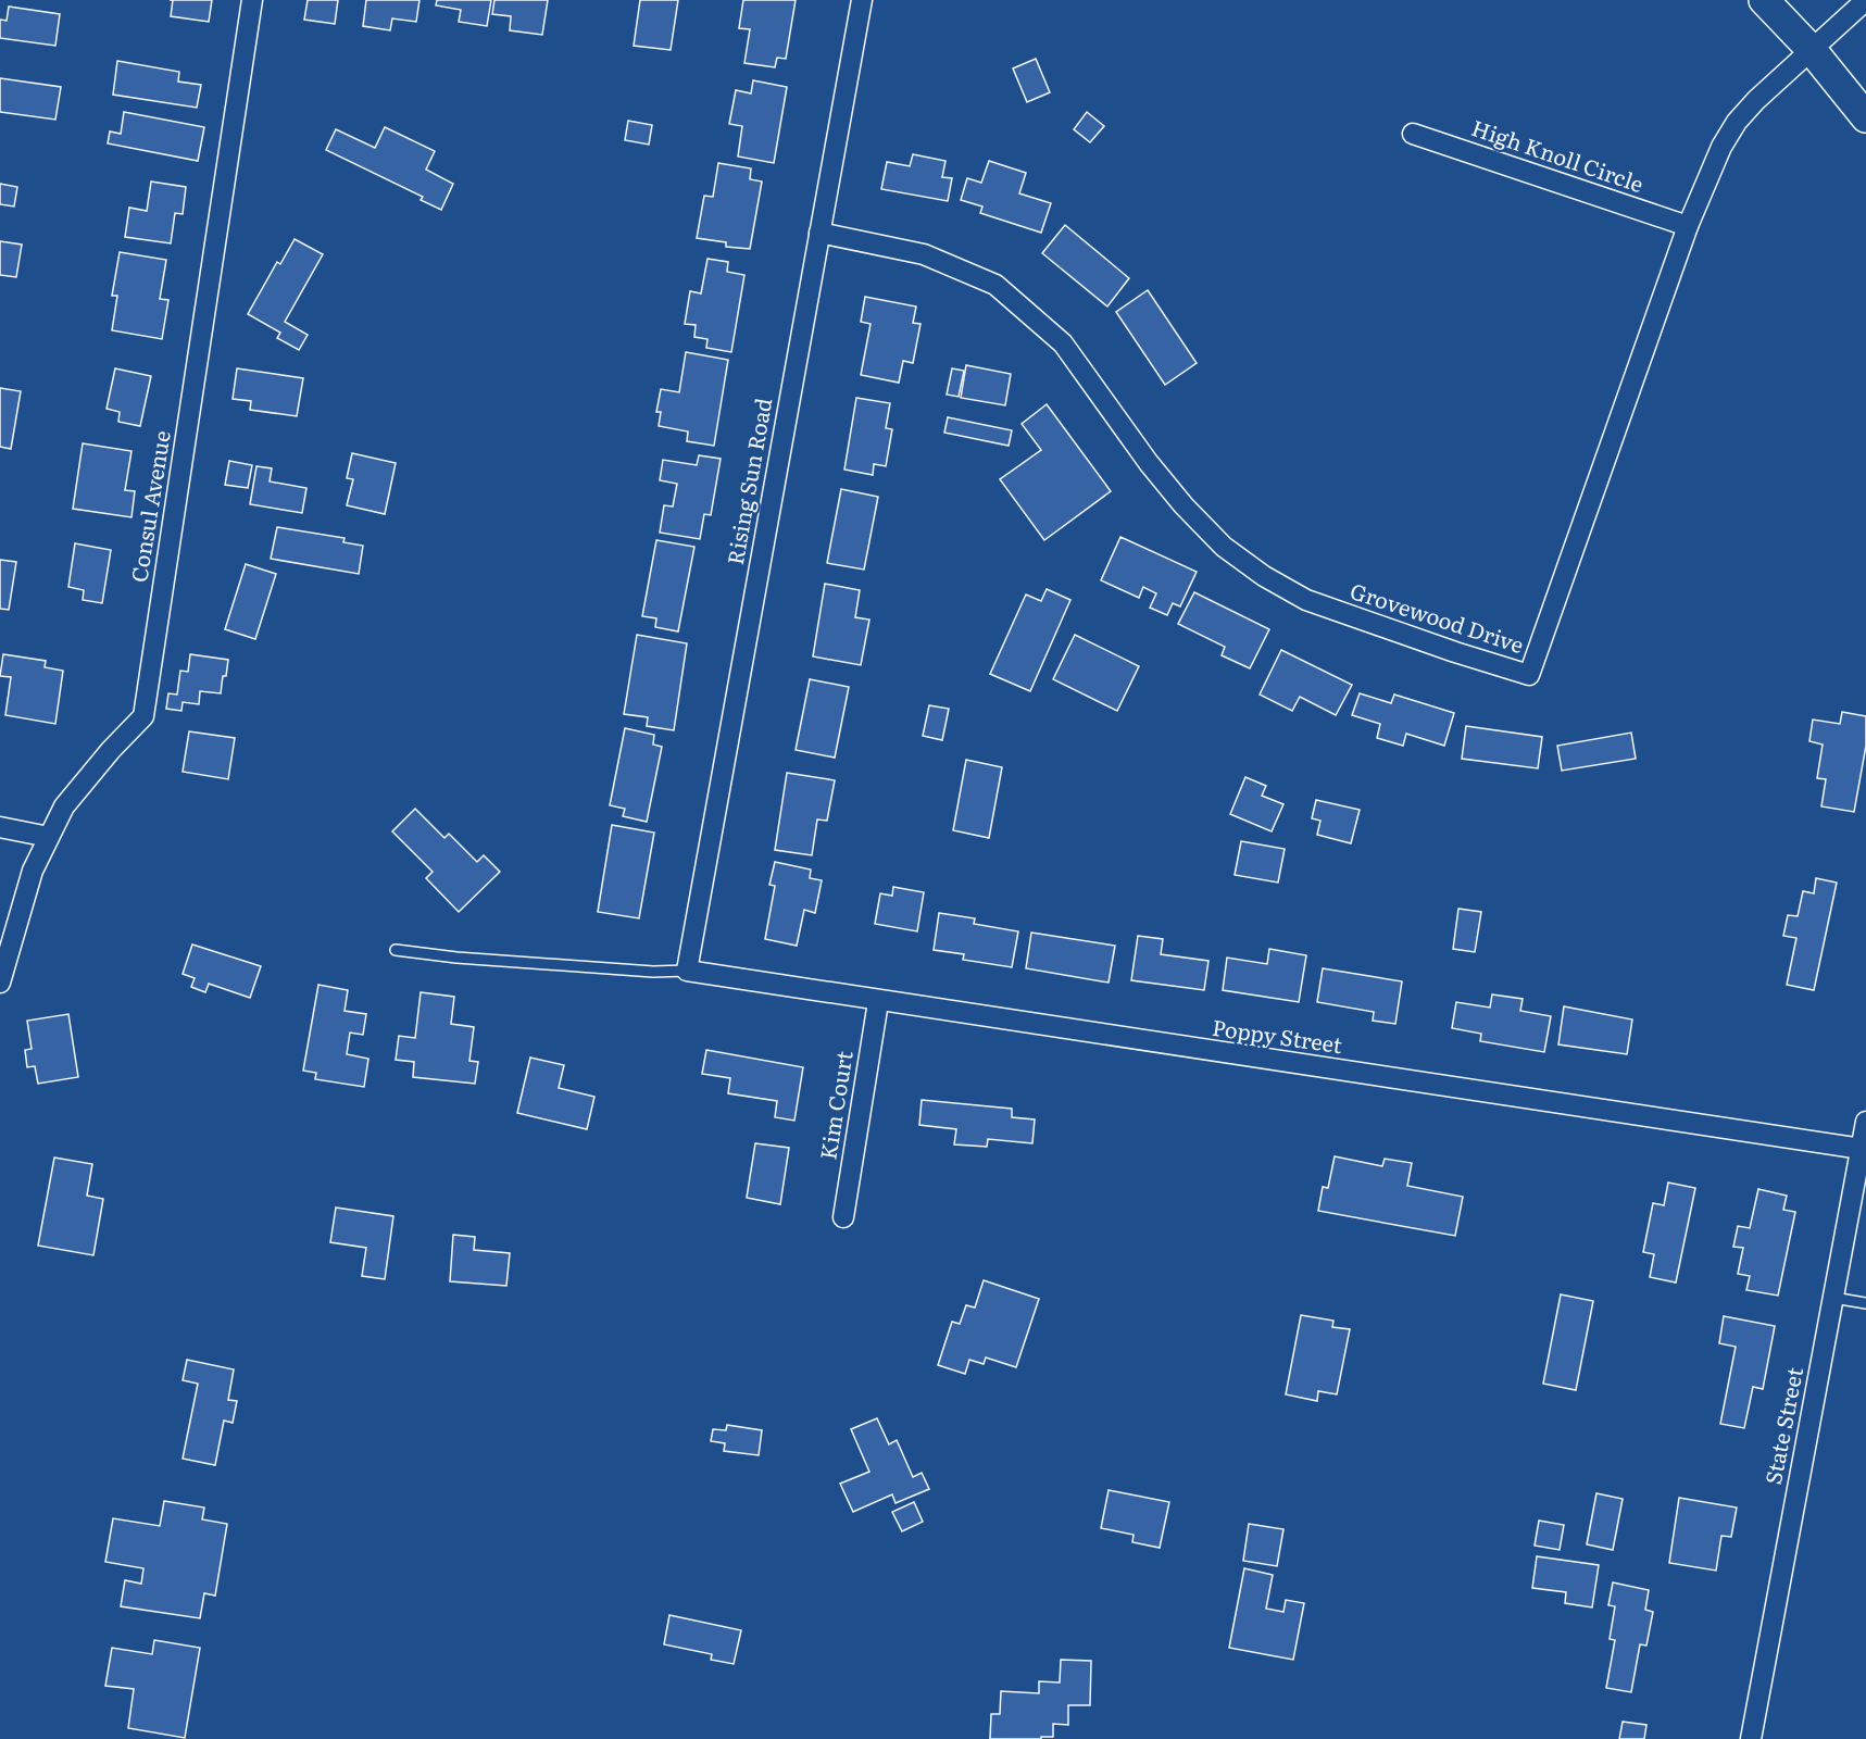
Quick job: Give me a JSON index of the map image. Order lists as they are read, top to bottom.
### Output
{
  "streets": {
    "street": [
      "High Knoll Circle",
      "Rising Sun Road",
      "Consul Avenue",
      "Grovewood Drive",
      "Poppy Street",
      "Kim Court",
      "State Street"
    ]
  },
  "crossings": [
    ["High Knoll Circle", "Grovewood Drive"],
    ["Rising Sun Road", "Grovewood Drive"],
    ["Rising Sun Road", "Poppy Street"],
    ["Poppy Street", "Kim Court"],
    ["Poppy Street", "State Street"]
  ]
}
